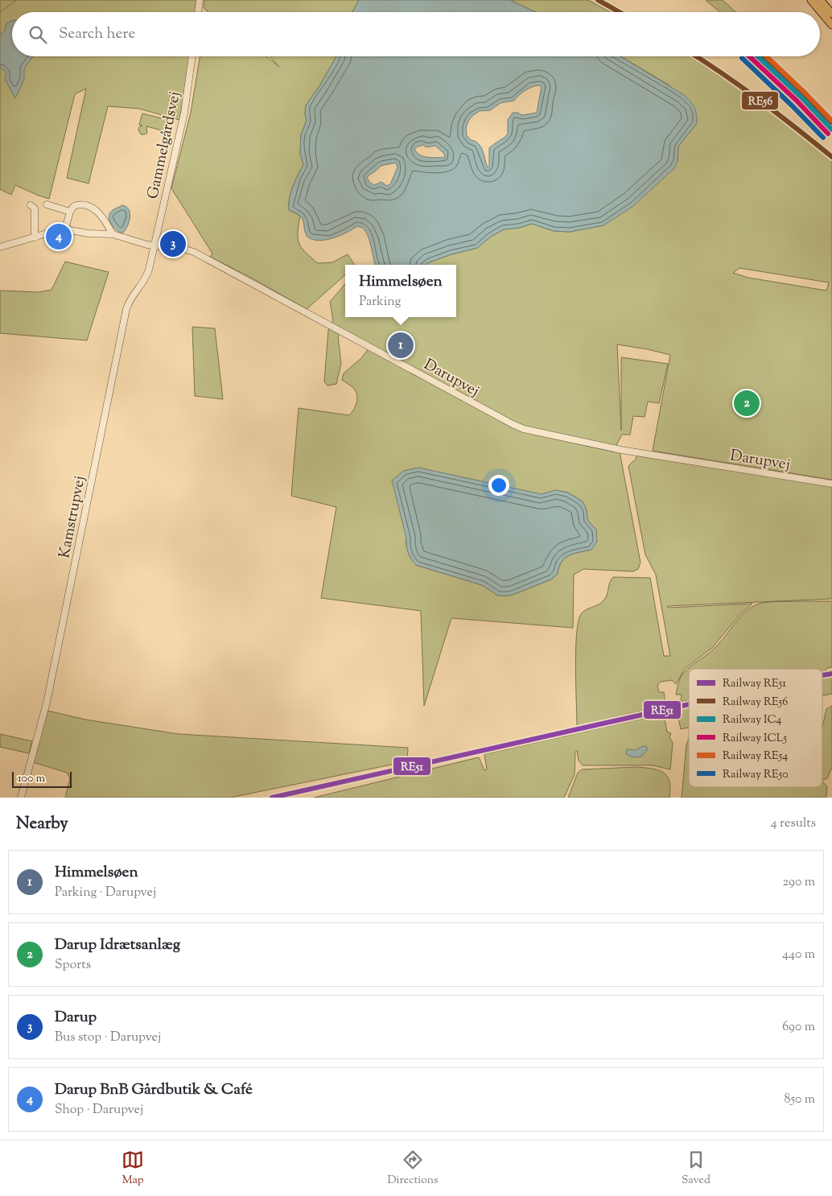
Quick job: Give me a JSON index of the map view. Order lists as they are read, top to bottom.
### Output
{
  "streets": {
    "street": ["Gammelgårdsvej", "Darupvej", "Kamstrupvej"]
  },
  "crossings": [
    ["Gammelgårdsvej", "Darupvej"],
    ["Gammelgårdsvej", "Kamstrupvej"],
    ["Darupvej", "Kamstrupvej"]
  ],
  "lines": [
    "rail line RE56",
    "rail line IC4",
    "rail line ICL5",
    "rail line RE54",
    "rail line RE50",
    "rail line RE51"
  ],
  "legend": [
    "Railway RE51",
    "Railway RE56",
    "Railway IC4",
    "Railway ICL5",
    "Railway RE54",
    "Railway RE50"
  ],
  "scale_bar": "100 m",
  "page": {
    "search": "Search here",
    "pins": [
      "4",
      "3",
      "1",
      "2"
    ],
    "popup": ["Himmelsøen", "Parking"],
    "scale": "100 m",
    "heading": ["Nearby", "4 results"],
    "list": [
      {
        "mark": "1",
        "name": "Himmelsøen",
        "note": "Parking · Darupvej",
        "value": "290 m"
      },
      {
        "mark": "2",
        "name": "Darup Idrætsanlæg",
        "note": "Sports",
        "value": "440 m"
      },
      {
        "mark": "3",
        "name": "Darup",
        "note": "Bus stop · Darupvej",
        "value": "690 m"
      },
      {
        "mark": "4",
        "name": "Darup BnB Gårdbutik & Café",
        "note": "Shop · Darupvej",
        "value": "850 m"
      }
    ],
    "nav": ["Map", "Directions", "Saved"]
  }
}
